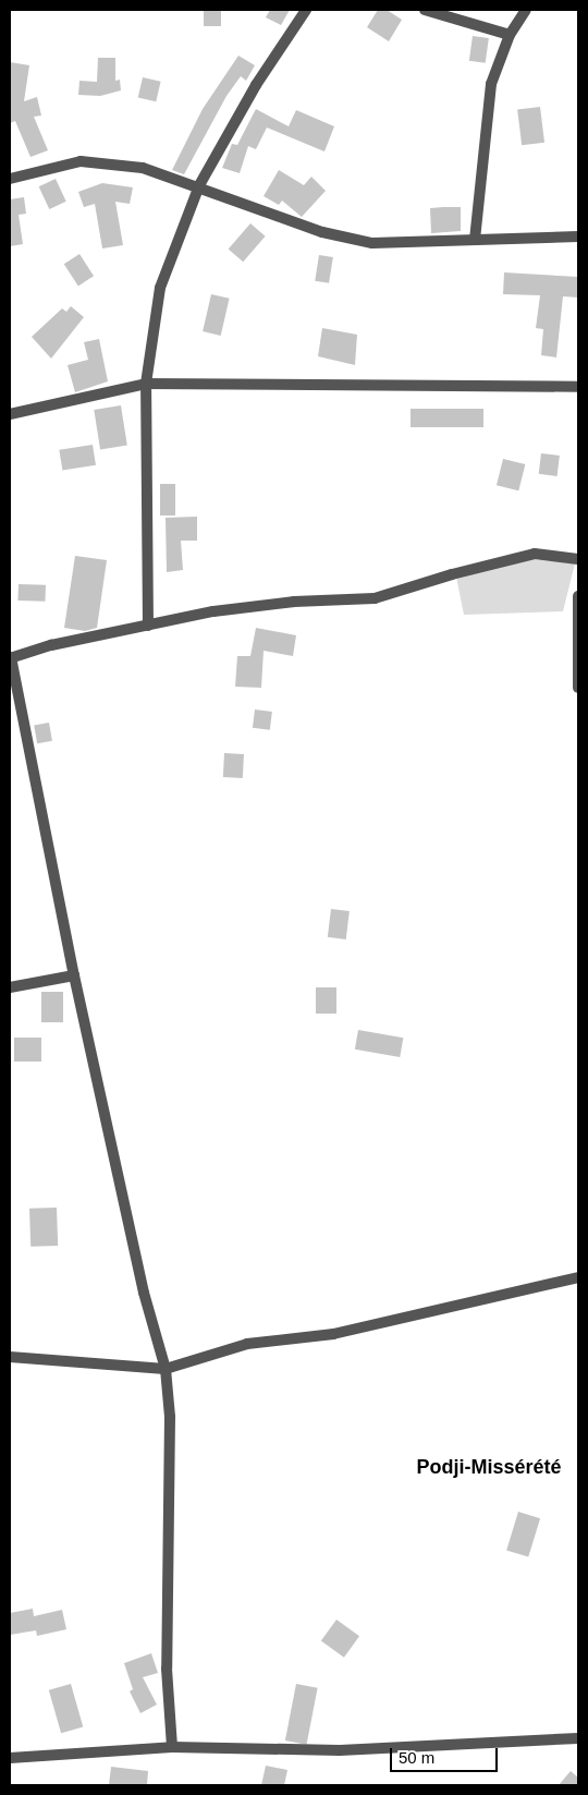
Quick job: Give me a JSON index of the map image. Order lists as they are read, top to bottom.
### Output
{
  "districts": ["Podji-Missérété"],
  "scale_bar": "50 m"
}
